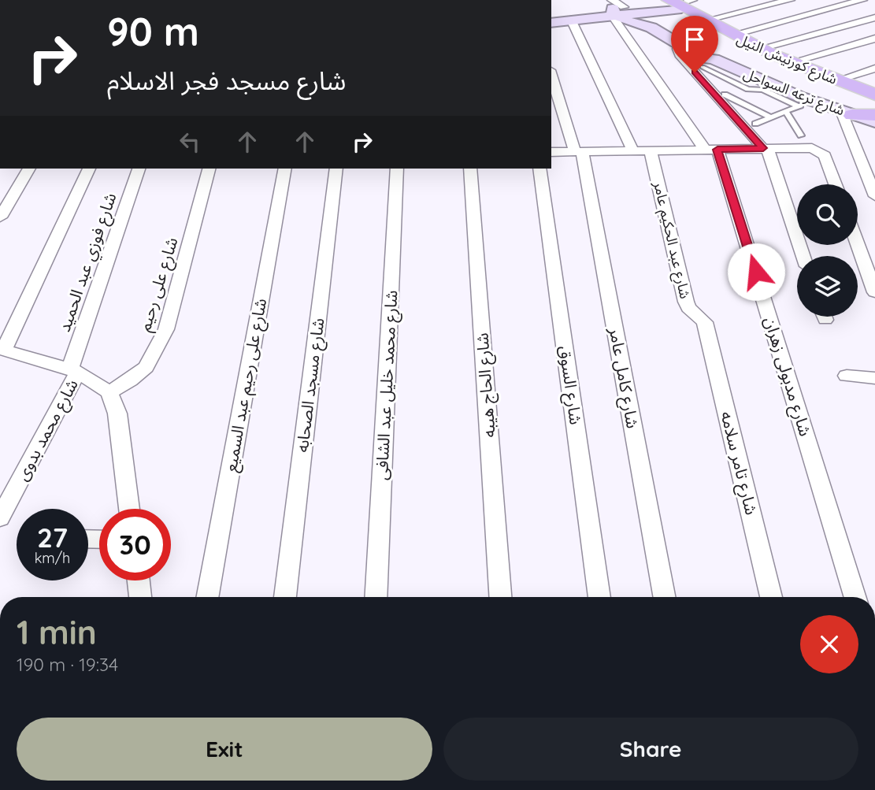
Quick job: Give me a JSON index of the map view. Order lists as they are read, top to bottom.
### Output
{
  "streets": {
    "main road": ["شارع كورنيش النيل", "شارع ترعه السواحل"],
    "street": [
      "شارع عبد الحكيم عامر",
      "شارع فوزي عبد الحميد",
      "شارع على رحيم",
      "شارع مدبولى زهران",
      "شارع كامل عامر",
      "شارع على رحيم عبد السميع",
      "شارع مسجد الصحابه",
      "شارع محمد خليل عبد الشافى",
      "شارع الحاج هيبه",
      "شارع السوق",
      "شارع محمد بدوى",
      "شارع تامر سلامه"
    ]
  },
  "crossings": [
    ["شارع ترعه السواحل", "شارع مدبولى زهران"],
    ["شارع عبد الحكيم عامر", "شارع تامر سلامه"],
    ["شارع فوزي عبد الحميد", "شارع محمد بدوى"]
  ],
  "page": {
    "turn": ["90 m", "شارع مسجد فجر الاسلام"],
    "speed": "27 km/h",
    "limit": "30",
    "heading": ["1 min", "190 m · 19:34"],
    "buttons": ["Exit", "Share"]
  }
}
